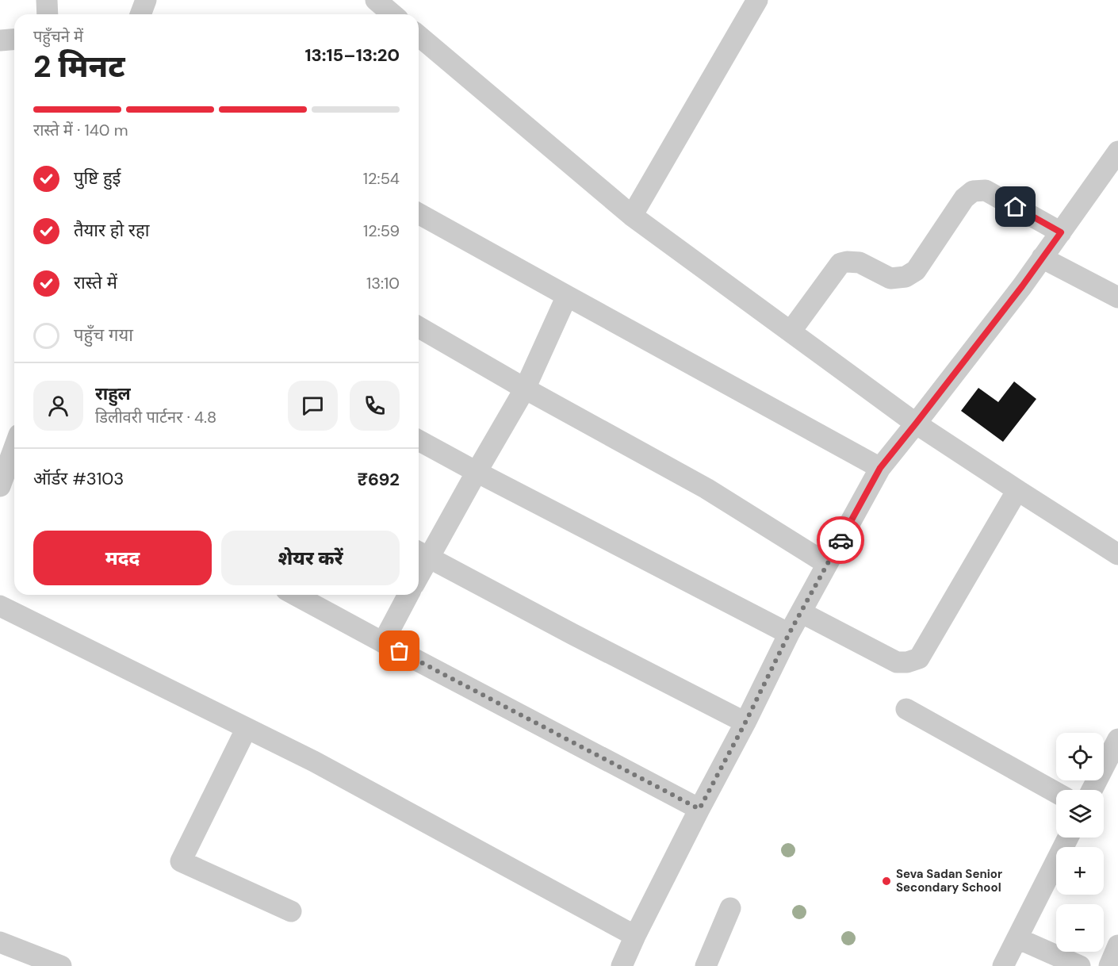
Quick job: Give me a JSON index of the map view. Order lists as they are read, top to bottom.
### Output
{
  "places": ["Seva Sadan Senior Secondary School"],
  "page": {
    "heading": ["2 मिनट", "पहुँचने में", "13:15–13:20"],
    "panel": [
      "राहुल",
      "डिलीवरी पार्टनर · 4.8",
      "ऑर्डर #3103",
      "₹692"
    ],
    "bar": "रास्ते में · 140 m",
    "list": [
      ["पुष्टि हुई", "12:54"],
      ["तैयार हो रहा", "12:59"],
      ["रास्ते में", "13:10"],
      "पहुँच गया"
    ],
    "buttons": ["मदद", "शेयर करें"],
    "map_buttons": ["+", "−"]
  }
}
